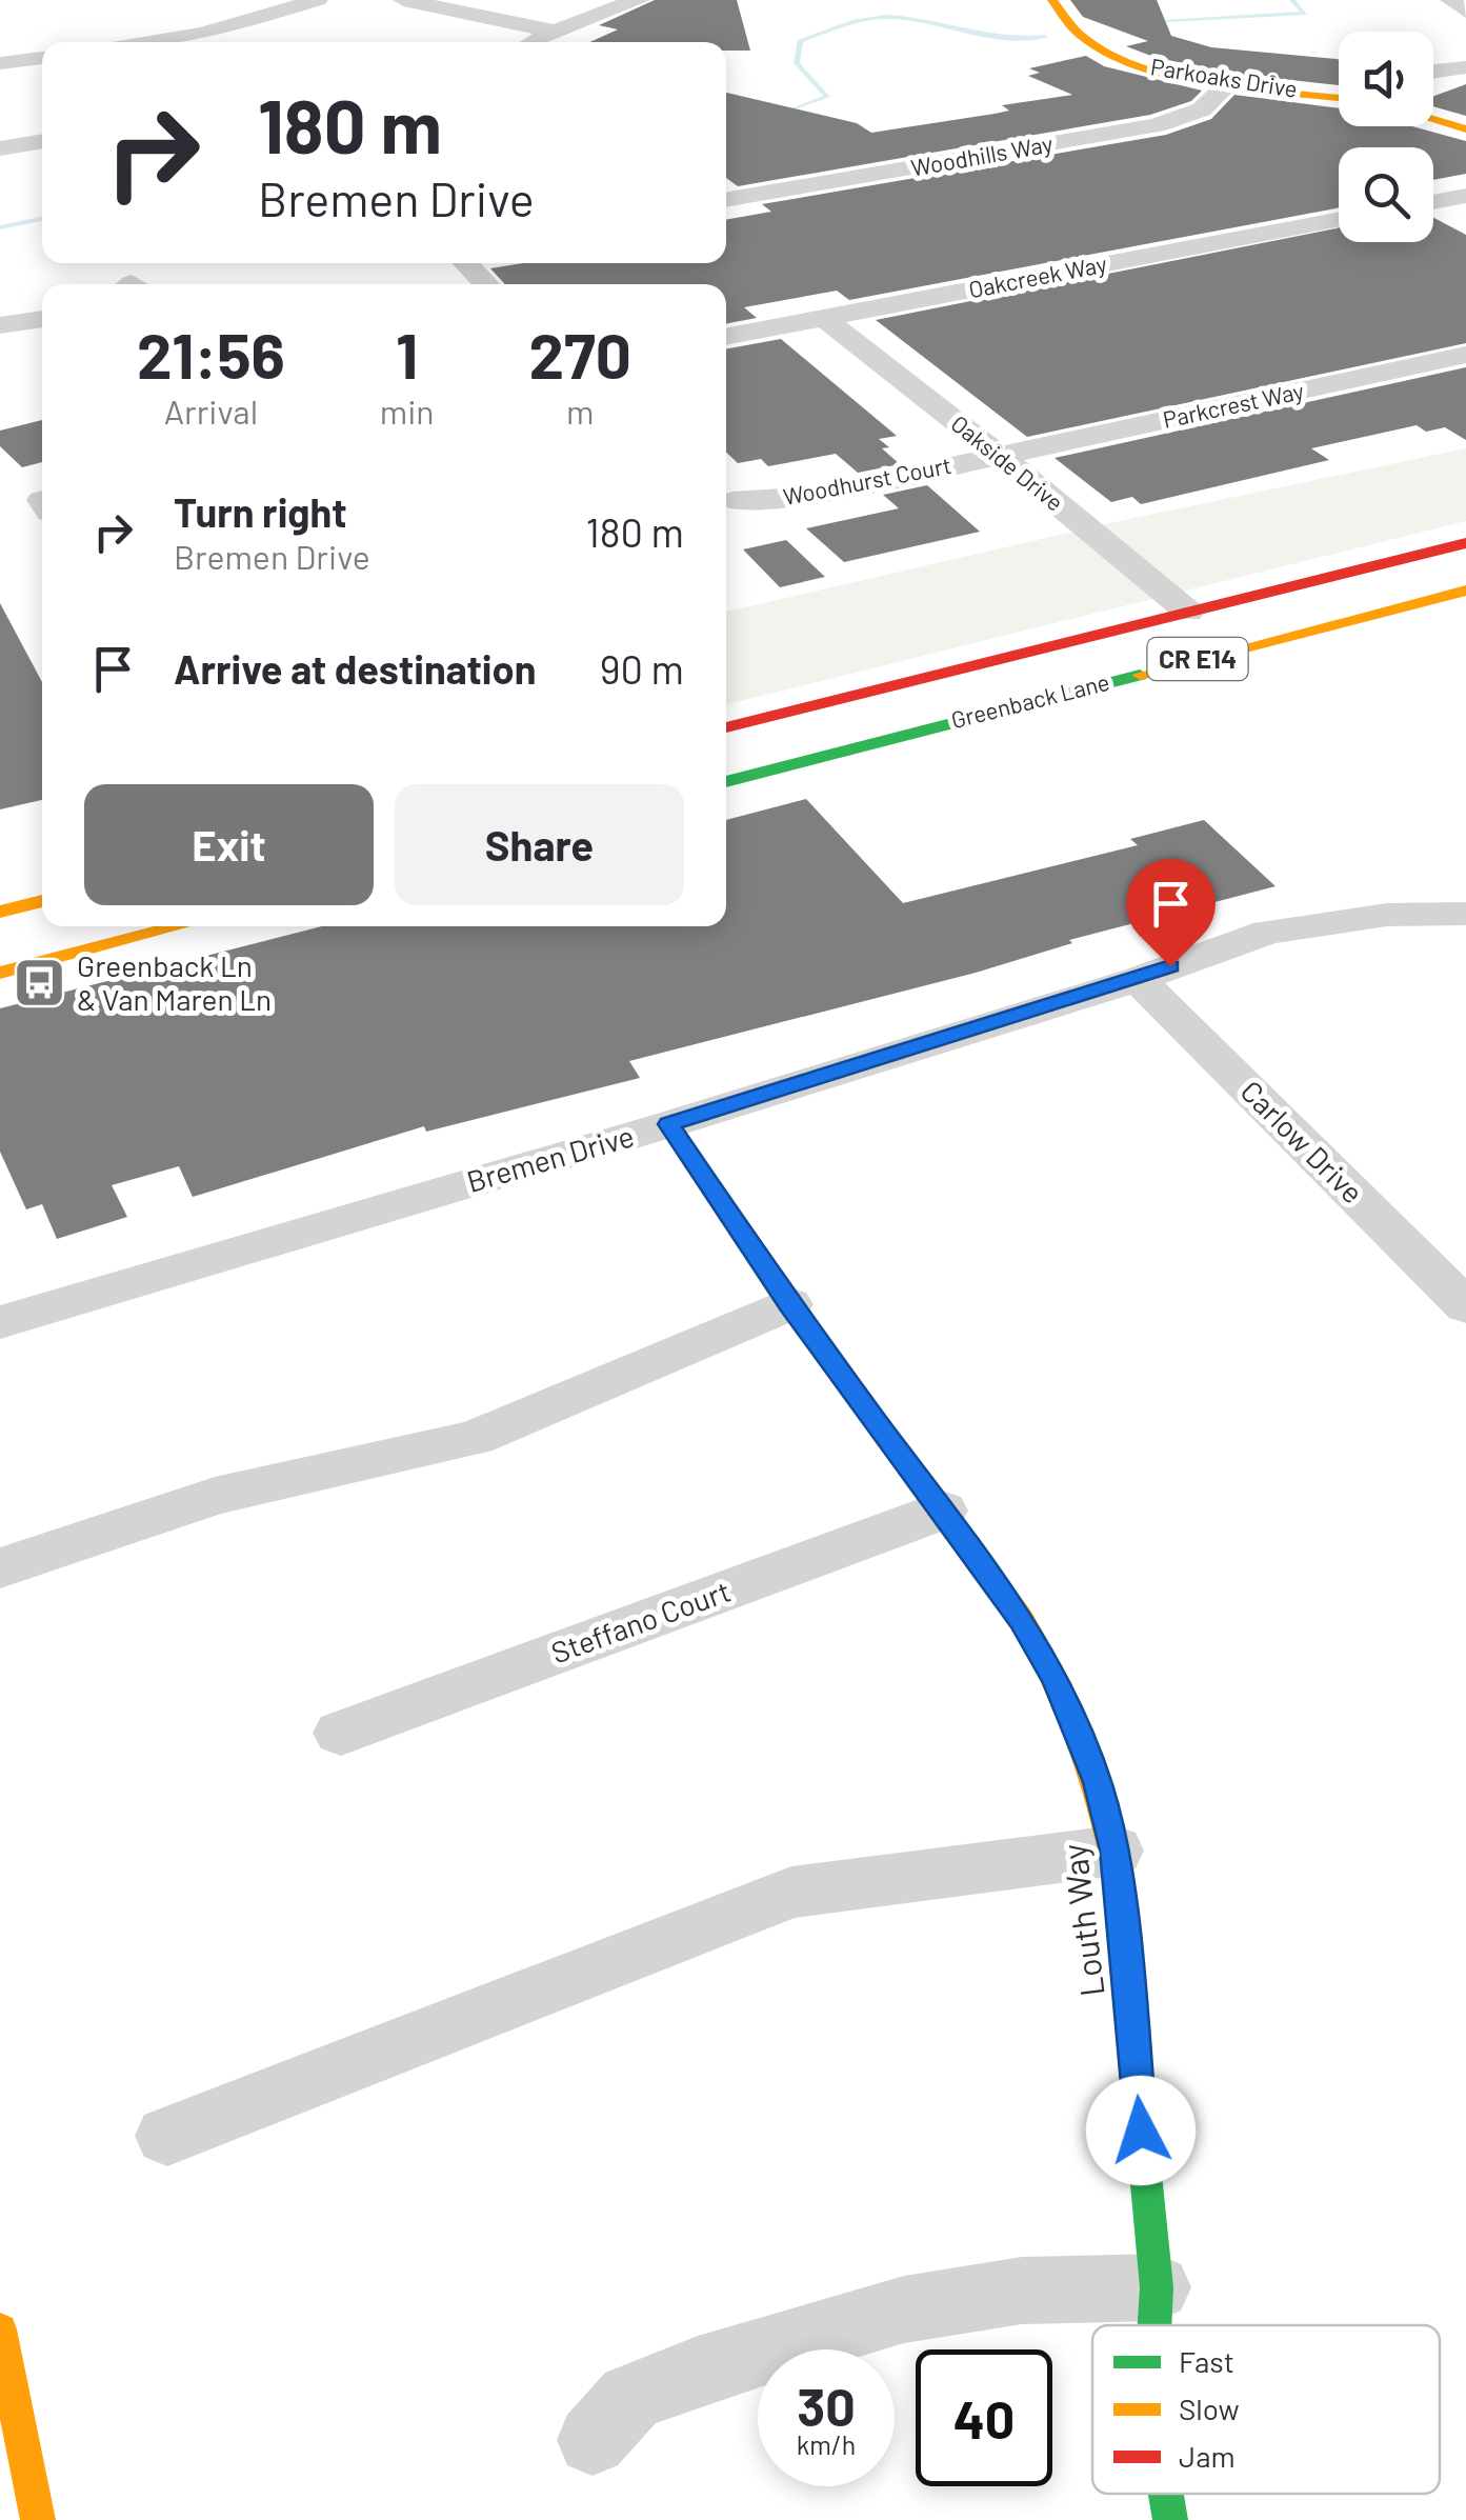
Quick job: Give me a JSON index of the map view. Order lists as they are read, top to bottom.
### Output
{
  "streets": {
    "main road": [
      "Parkoaks Drive",
      "CR E14",
      "Greenback Lane",
      "Louth Way"
    ],
    "street": [
      "Woodhills Way",
      "Oakcreek Way",
      "Parkcrest Way",
      "Oakside Drive",
      "Woodhurst Court",
      "Carlow Drive",
      "Bremen Drive",
      "Steffano Court"
    ]
  },
  "crossings": [
    ["Parkoaks Drive", "Woodhills Way"],
    ["Oakcreek Way", "Oakside Drive"],
    ["Parkcrest Way", "Oakside Drive"],
    ["Parkcrest Way", "Woodhurst Court"],
    ["Oakside Drive", "Woodhurst Court"],
    ["Oakside Drive", "Greenback Lane"],
    ["Carlow Drive", "Bremen Drive"],
    ["Bremen Drive", "Louth Way"],
    ["Steffano Court", "Louth Way"]
  ],
  "places": {
    "bus stop": ["Greenback Ln & Van Maren Ln"]
  },
  "legend": ["Fast", "Slow", "Jam"],
  "page": {
    "turn": ["180 m", "Bremen Drive"],
    "eta": [
      "21:56",
      "Arrival",
      "1",
      "min",
      "270",
      "m"
    ],
    "list": [
      {
        "name": "Turn right",
        "note": "Bremen Drive",
        "value": "180 m"
      },
      {
        "name": "Arrive at destination",
        "value": "90 m"
      }
    ],
    "buttons": ["Exit", "Share"],
    "speed": "30 km/h",
    "limit": "40"
  }
}
